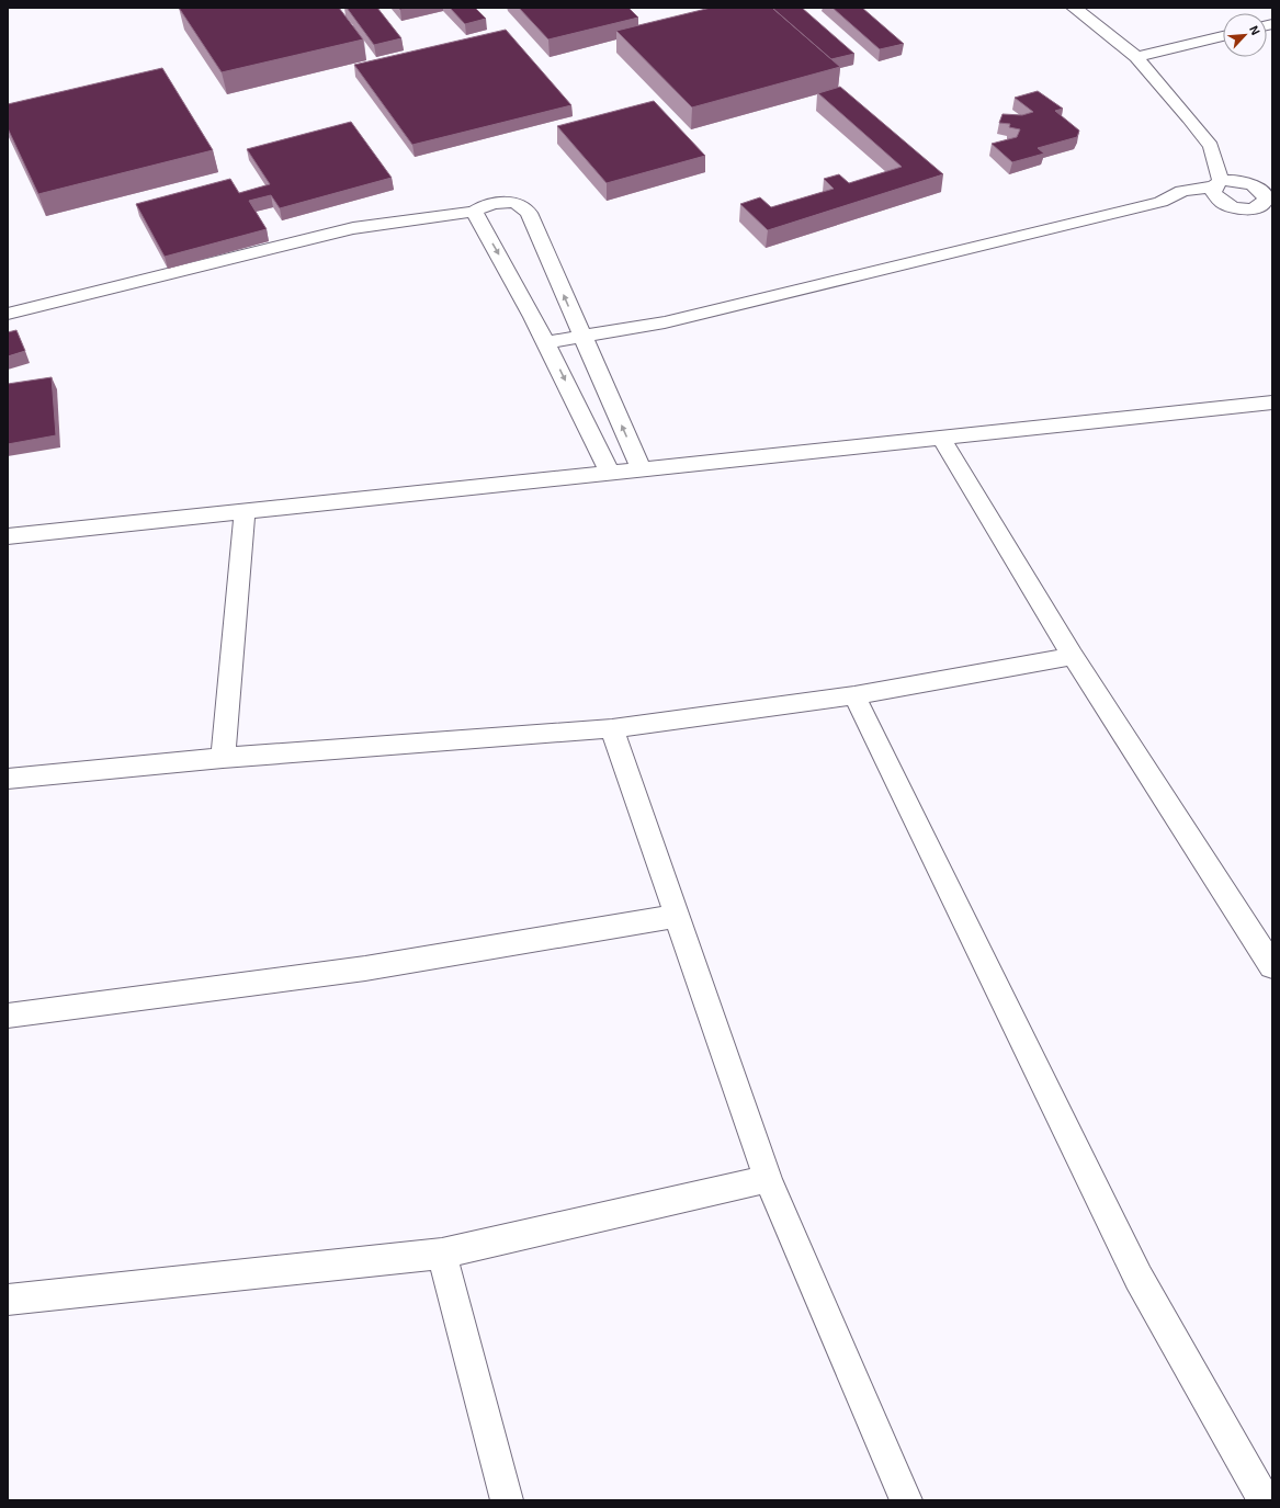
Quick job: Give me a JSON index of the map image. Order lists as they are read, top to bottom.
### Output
{
  "north": "top right"
}
